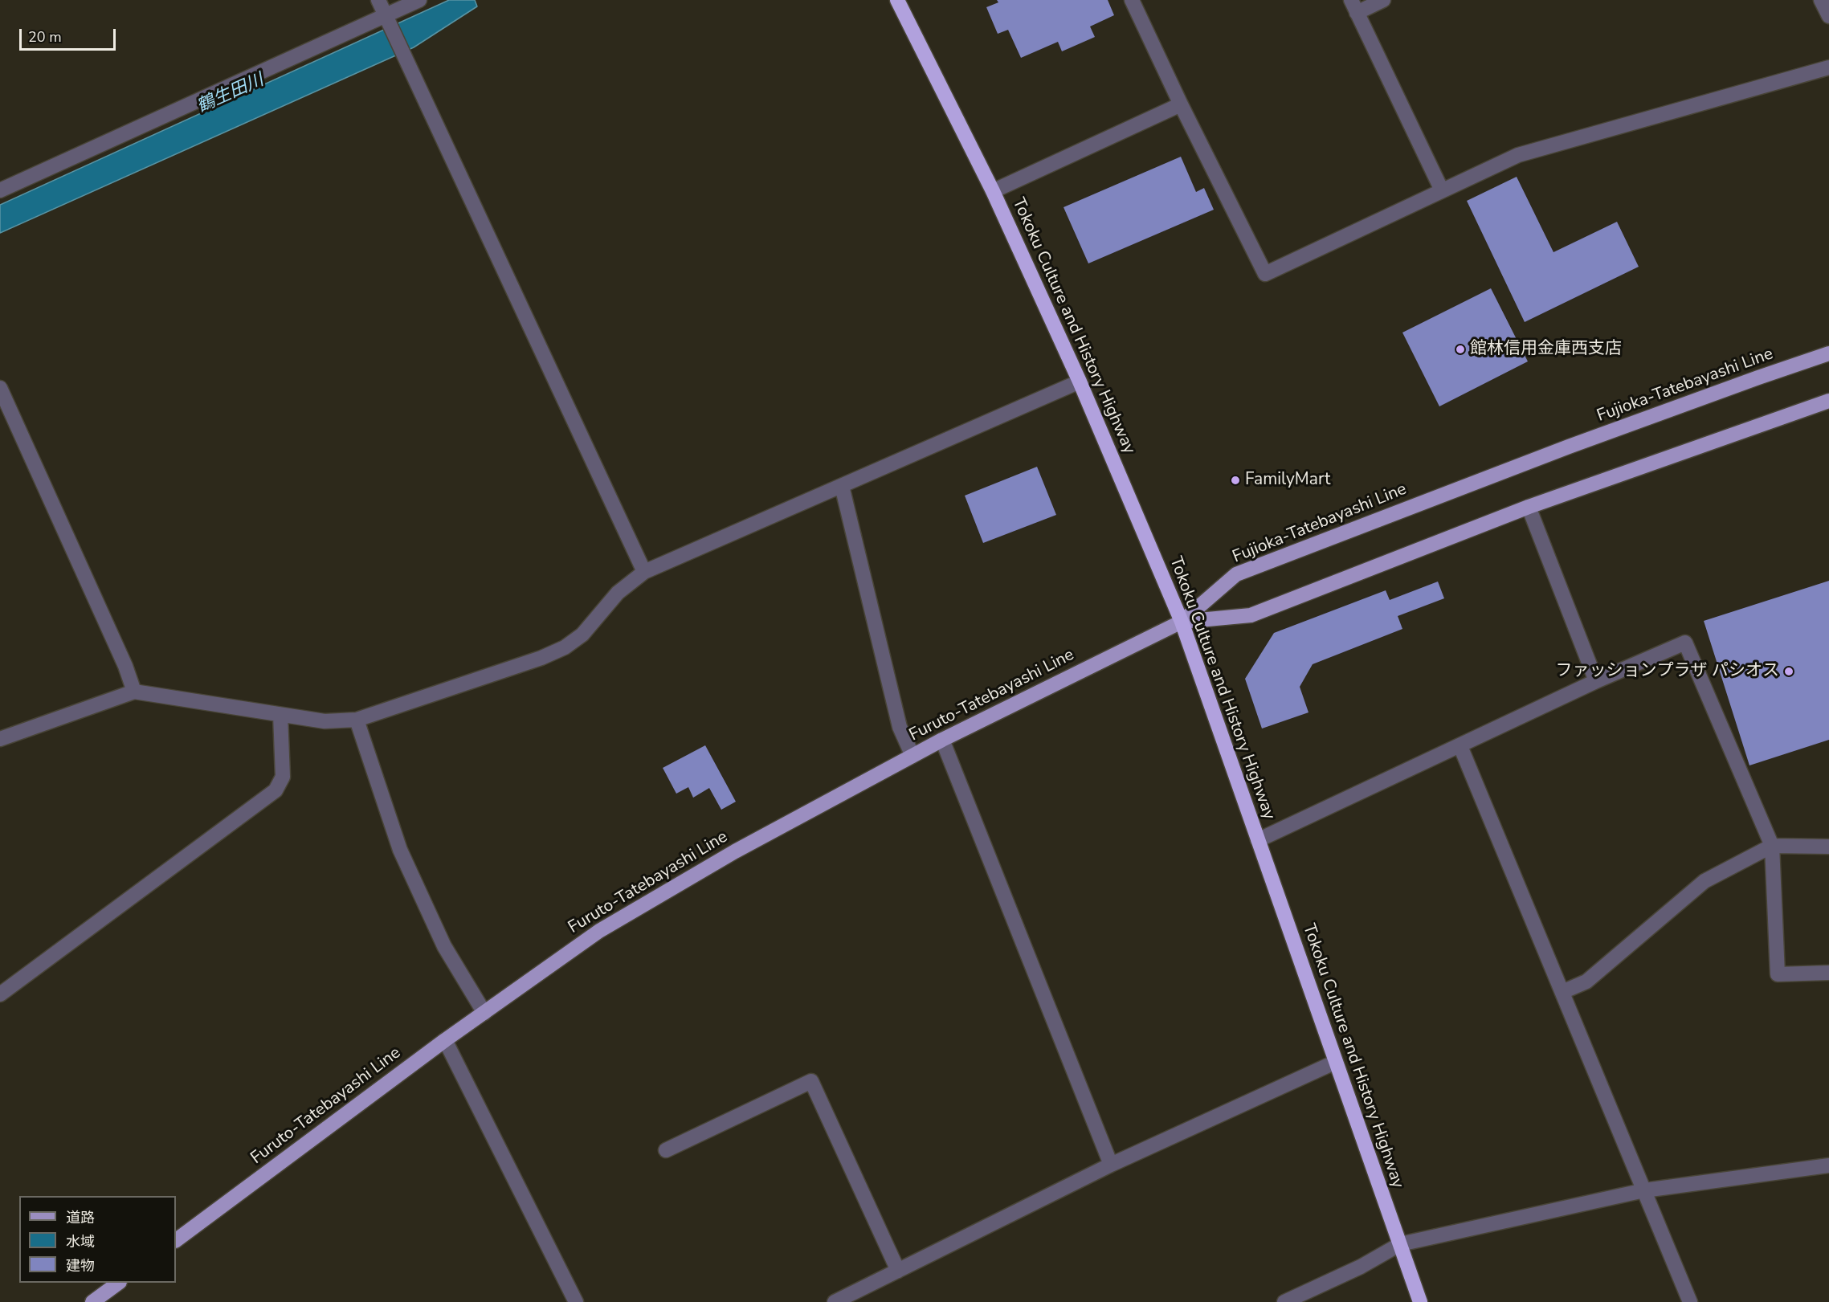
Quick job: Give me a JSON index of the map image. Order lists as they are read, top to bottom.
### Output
{
  "streets": {
    "highway": ["Tokoku Culture and History Highway"],
    "main road": ["Fujioka-Tatebayashi Line", "Furuto-Tatebayashi Line"]
  },
  "crossings": [
    ["Tokoku Culture and History Highway", "Fujioka-Tatebayashi Line"],
    ["Tokoku Culture and History Highway", "Furuto-Tatebayashi Line"],
    ["Fujioka-Tatebayashi Line", "Furuto-Tatebayashi Line"]
  ],
  "water": ["鶴生田川"],
  "places": ["館林信用金庫西支店", "FamilyMart", "ファッションプラザ パシオス"],
  "legend": ["道路", "水域", "建物"],
  "scale_bar": "20 m"
}
